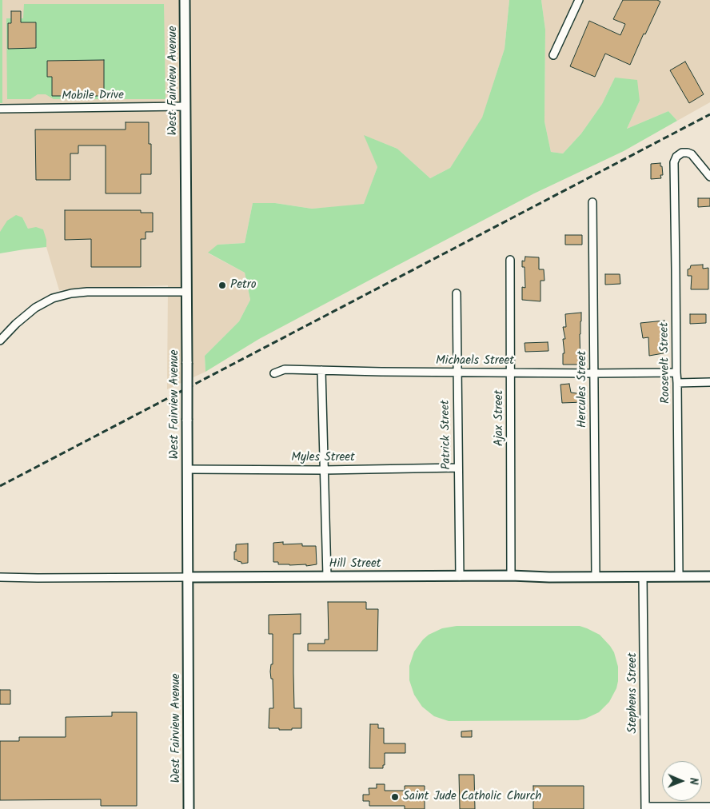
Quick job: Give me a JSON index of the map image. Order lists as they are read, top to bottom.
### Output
{
  "streets": {
    "main road": ["West Fairview Avenue", "Hill Street"],
    "street": [
      "Mobile Drive",
      "Michaels Street",
      "Roosevelt Street",
      "Hercules Street",
      "Ajax Street",
      "Patrick Street",
      "Myles Street",
      "Stephens Street"
    ]
  },
  "crossings": [
    ["West Fairview Avenue", "Mobile Drive"],
    ["West Fairview Avenue", "Myles Street"],
    ["West Fairview Avenue", "Hill Street"],
    ["Michaels Street", "Roosevelt Street"],
    ["Michaels Street", "Hercules Street"],
    ["Michaels Street", "Ajax Street"],
    ["Michaels Street", "Patrick Street"],
    ["Roosevelt Street", "Hill Street"],
    ["Hercules Street", "Hill Street"],
    ["Ajax Street", "Hill Street"],
    ["Patrick Street", "Myles Street"],
    ["Patrick Street", "Hill Street"],
    ["Hill Street", "Stephens Street"]
  ],
  "places": ["Petro", "Saint Jude Catholic Church"],
  "north": "right"
}
